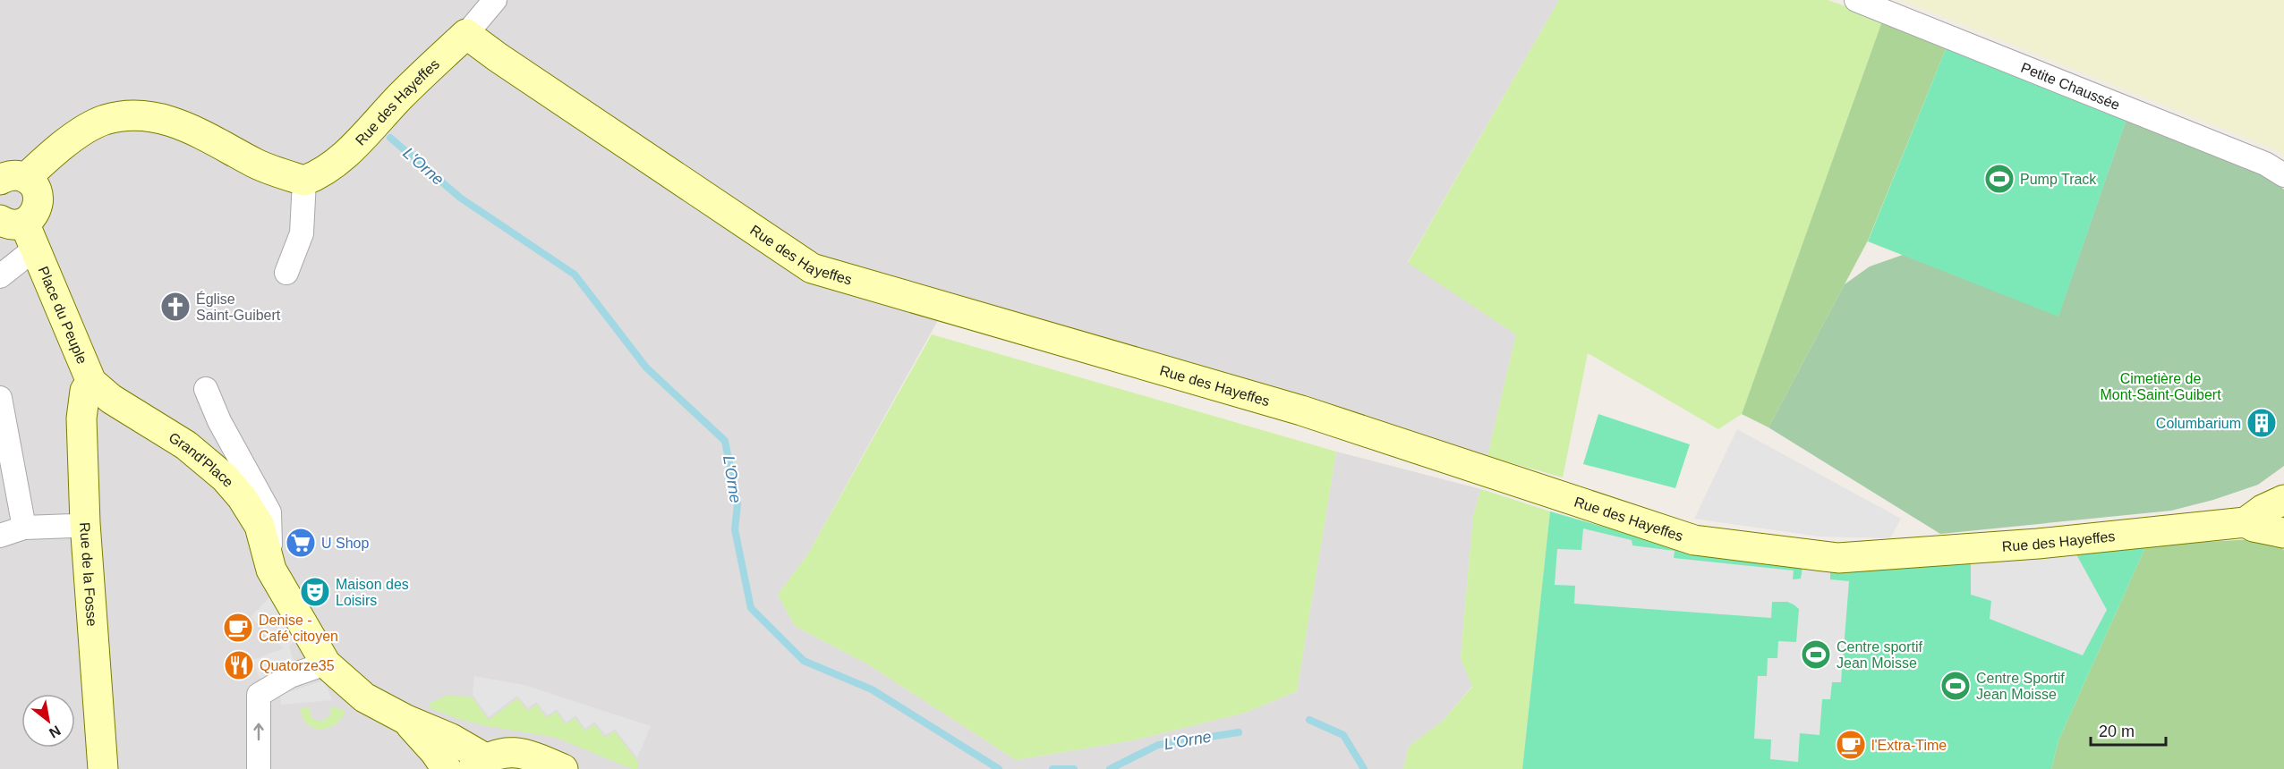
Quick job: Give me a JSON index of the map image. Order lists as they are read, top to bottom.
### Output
{
  "streets": {
    "street": [
      "Petite Chaussée",
      "Rue des Hayeffes",
      "Place du Peuple",
      "Grand'Place",
      "Rue de la Fosse"
    ]
  },
  "crossings": [
    ["Place du Peuple", "Grand'Place"],
    ["Place du Peuple", "Rue de la Fosse"],
    ["Grand'Place", "Rue de la Fosse"]
  ],
  "water": ["L'Orne"],
  "parks": ["Cimetière de Mont-Saint-Guibert"],
  "places": {
    "sports": ["Pump Track", "Centre sportif Jean Moisse", "Centre Sportif Jean Moisse"],
    "church": ["Église Saint-Guibert"],
    "building": ["Columbarium"],
    "supermarket": ["U Shop"],
    "theatre": ["Maison des Loisirs"],
    "cafe": ["Denise - Café citoyen", "l'Extra-Time"],
    "restaurant": ["Quatorze35"]
  },
  "scale_bar": "20 m",
  "north": "bottom right"
}
